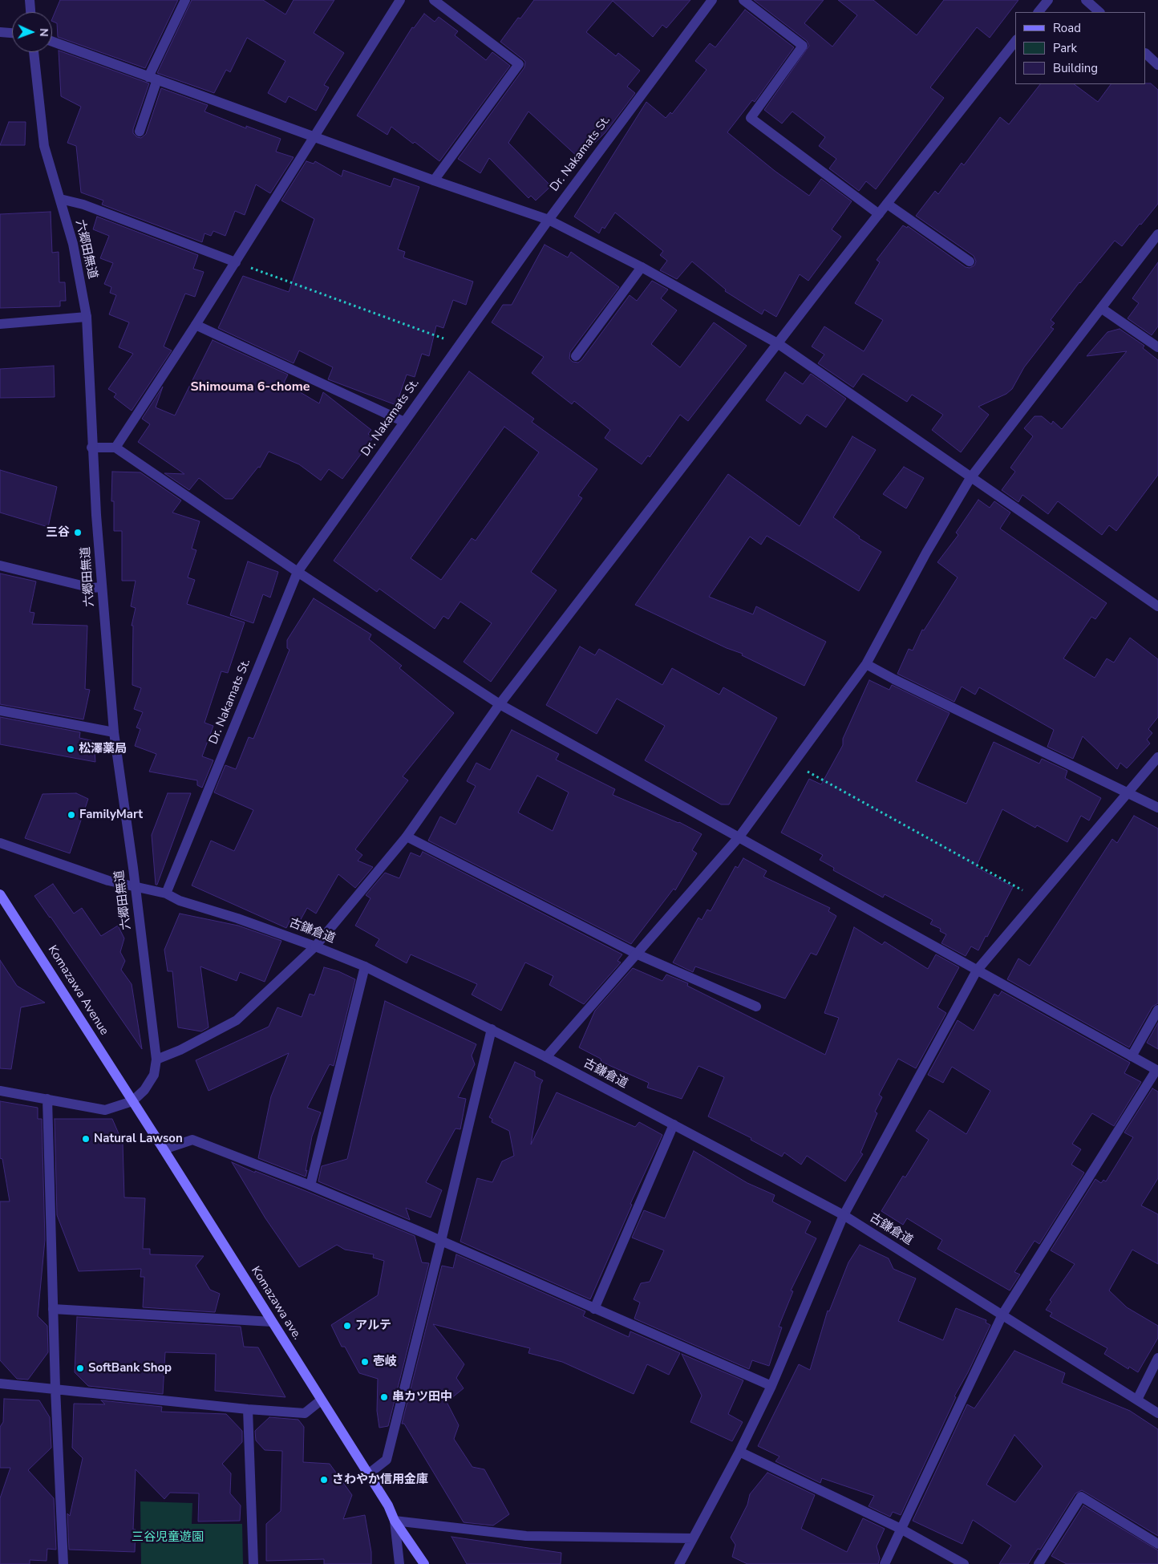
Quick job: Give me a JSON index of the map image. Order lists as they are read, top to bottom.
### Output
{
  "streets": {
    "main road": ["Komazawa Avenue", "Komazawa ave."],
    "street": ["Dr. Nakamats St.", "六郷田無道", "古鎌倉道"]
  },
  "crossings": [
    ["Dr. Nakamats St.", "古鎌倉道"],
    ["六郷田無道", "古鎌倉道"],
    ["六郷田無道", "Komazawa Avenue"],
    ["六郷田無道", "Komazawa ave."],
    ["Komazawa Avenue", "Komazawa ave."]
  ],
  "districts": ["Shimouma 6-chome"],
  "parks": ["三谷児童遊園"],
  "places": [
    "三谷",
    "松澤薬局",
    "FamilyMart",
    "Natural Lawson",
    "アルテ",
    "壱岐",
    "SoftBank Shop",
    "串カツ田中",
    "さわやか信用金庫"
  ],
  "legend": ["Road", "Park", "Building"],
  "north": "right"
}
